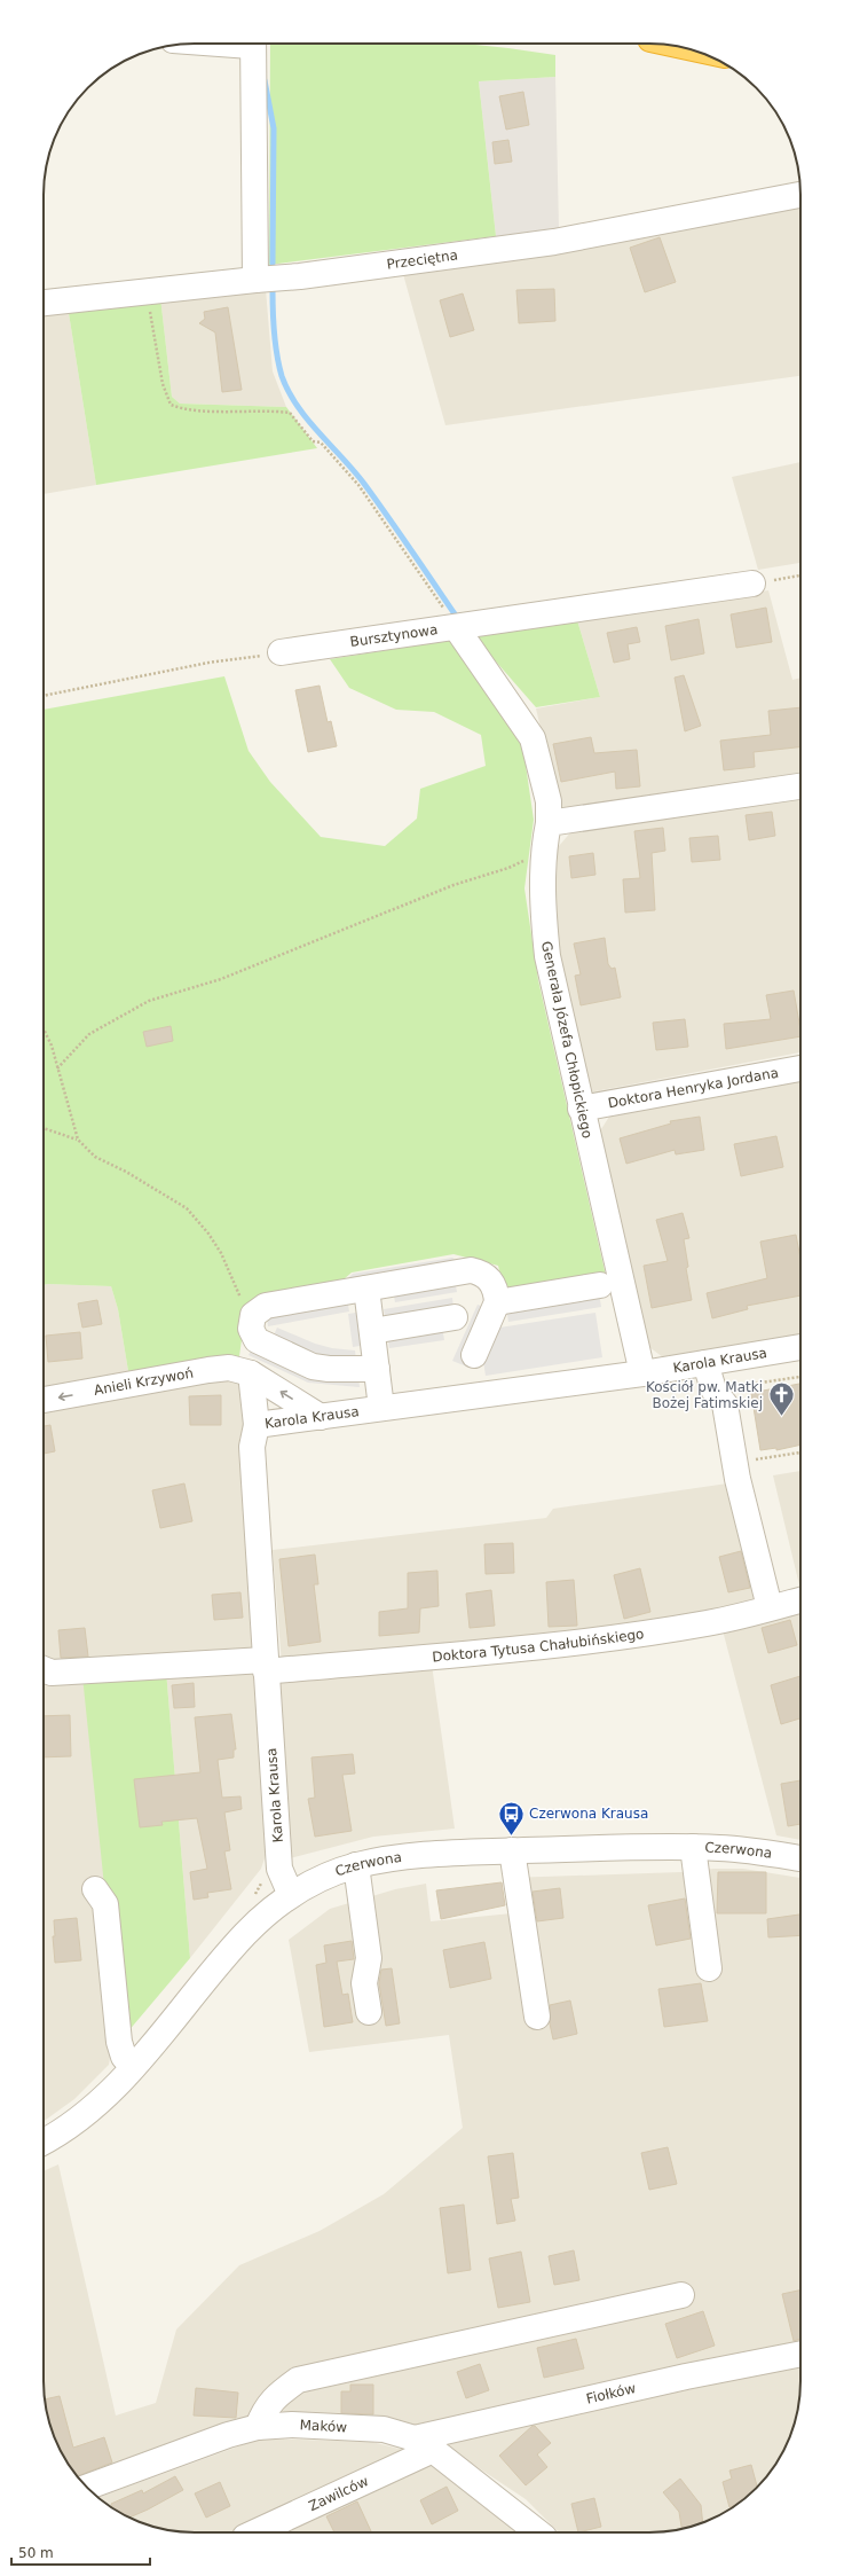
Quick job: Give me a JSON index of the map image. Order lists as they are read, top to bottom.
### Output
{
  "streets": {
    "street": [
      "Przeciętna",
      "Bursztynowa",
      "Generała Józefa Chłopickiego",
      "Doktora Henryka Jordana",
      "Karola Krausa",
      "Anieli Krzywoń",
      "Doktora Tytusa Chałubińskiego",
      "Czerwona",
      "Fiołków",
      "Maków",
      "Zawilców"
    ]
  },
  "crossings": [
    ["Bursztynowa", "Generała Józefa Chłopickiego"],
    ["Generała Józefa Chłopickiego", "Doktora Henryka Jordana"],
    ["Generała Józefa Chłopickiego", "Karola Krausa"],
    ["Karola Krausa", "Anieli Krzywoń"],
    ["Karola Krausa", "Doktora Tytusa Chałubińskiego"],
    ["Karola Krausa", "Czerwona"],
    ["Fiołków", "Maków"],
    ["Fiołków", "Zawilców"],
    ["Maków", "Zawilców"]
  ],
  "places": {
    "church": ["Kościół pw. Matki Bożej Fatimskiej"],
    "bus stop": ["Czerwona Krausa"]
  },
  "scale_bar": "50 m"
}
